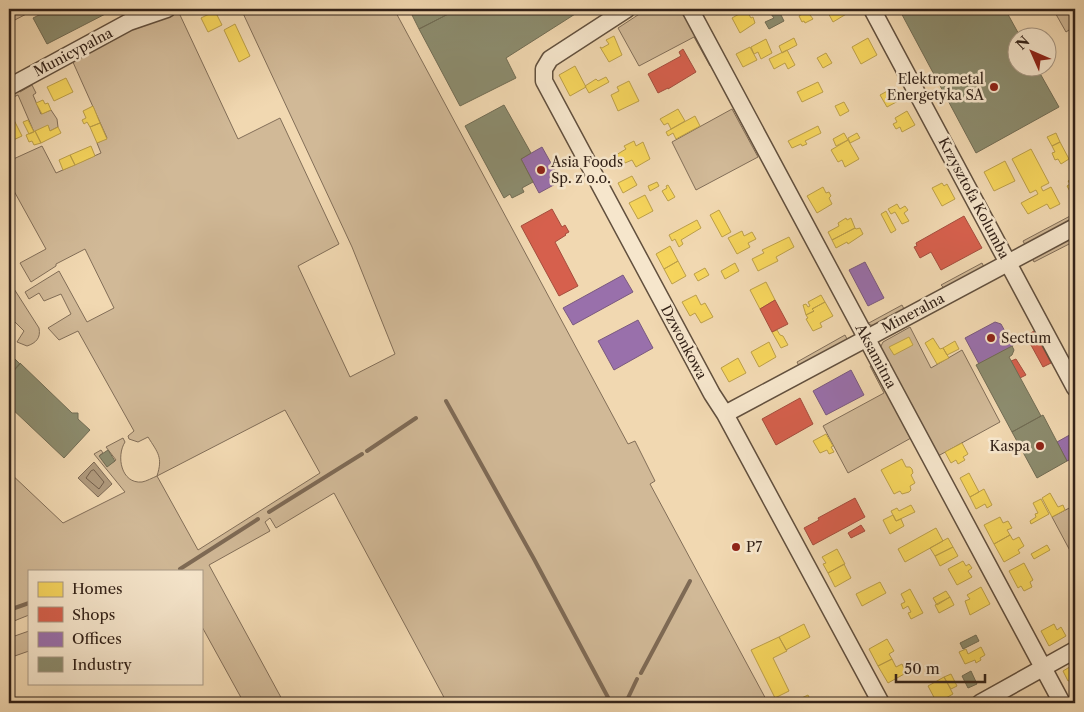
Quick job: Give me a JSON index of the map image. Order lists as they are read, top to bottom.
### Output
{
  "streets": {
    "street": [
      "Municypalna",
      "Krzysztofa Kolumba",
      "Mineralna",
      "Dzwonkowa",
      "Aksamitna"
    ]
  },
  "crossings": [
    ["Krzysztofa Kolumba", "Mineralna"],
    ["Mineralna", "Dzwonkowa"],
    ["Mineralna", "Aksamitna"]
  ],
  "places": [
    "Elektrometal Energetyka SA",
    "Asia Foods Sp. z o.o.",
    "Sectum",
    "Kaspa",
    "P7"
  ],
  "legend": [
    "Homes",
    "Shops",
    "Offices",
    "Industry"
  ],
  "scale_bar": "50 m",
  "north": "top left"
}
